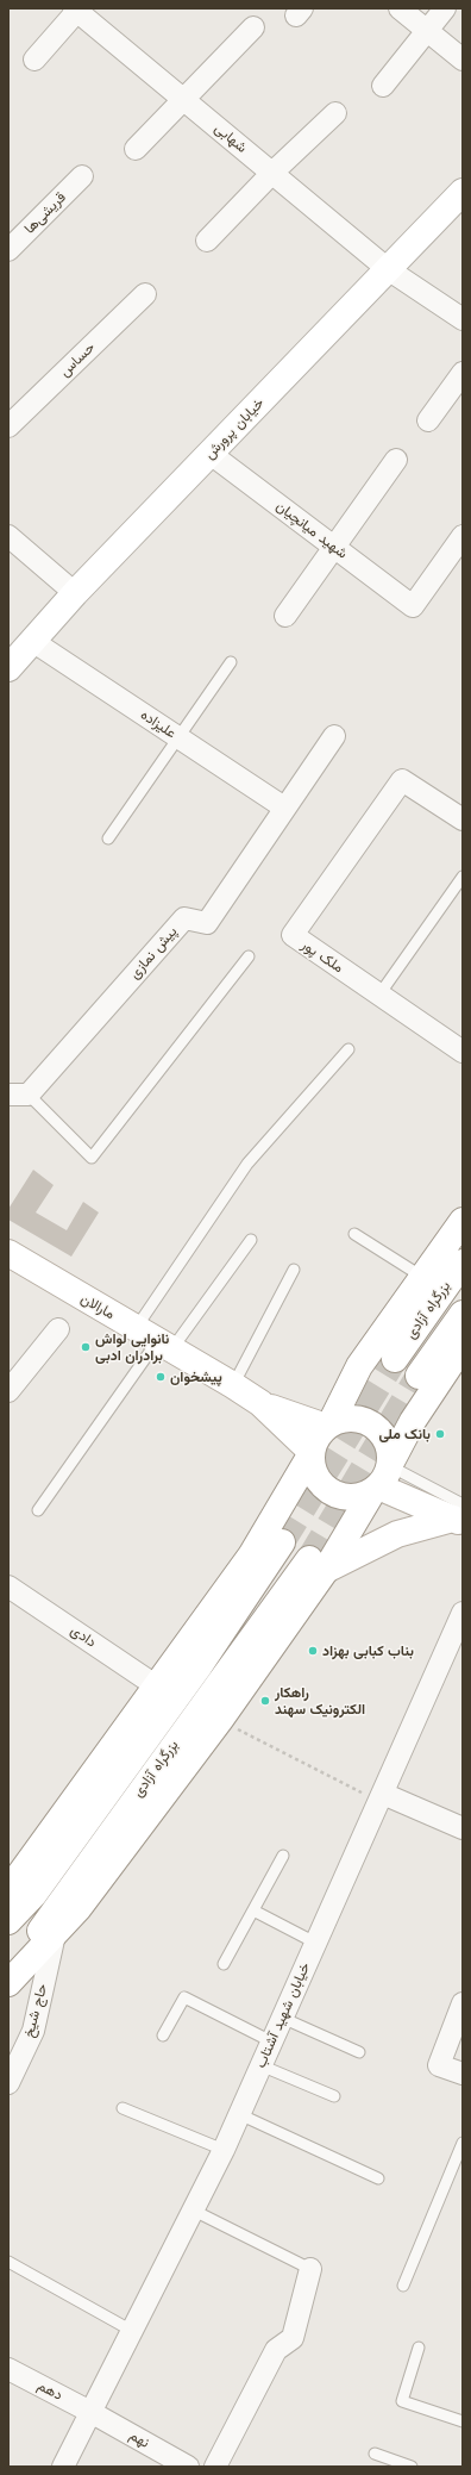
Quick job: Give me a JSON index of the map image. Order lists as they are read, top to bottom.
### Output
{
  "streets": {
    "main road": ["خیابان پرورش", "مارالان", "بزرگراه آزادی"],
    "street": [
      "شهابی",
      "قریشی‌ها",
      "حساس",
      "شهید میانچیان",
      "علیزاده",
      "پیش نمازی",
      "ملک پور",
      "دادی",
      "حاج شیخ",
      "خیابان شهید آشتاب",
      "دهم",
      "نهم"
    ]
  },
  "crossings": [
    ["شهابی", "خیابان پرورش"],
    ["خیابان پرورش", "شهید میانچیان"],
    ["خیابان پرورش", "علیزاده"],
    ["علیزاده", "پیش نمازی"],
    ["خیابان شهید آشتاب", "دهم"],
    ["خیابان شهید آشتاب", "نهم"],
    ["دهم", "نهم"]
  ],
  "places": [
    "نانوایی لواش برادران ادبی",
    "پیشخوان",
    "بانک ملی",
    "بناب کبابی بهزاد",
    "راهکار الکترونیک سهند"
  ]
}
